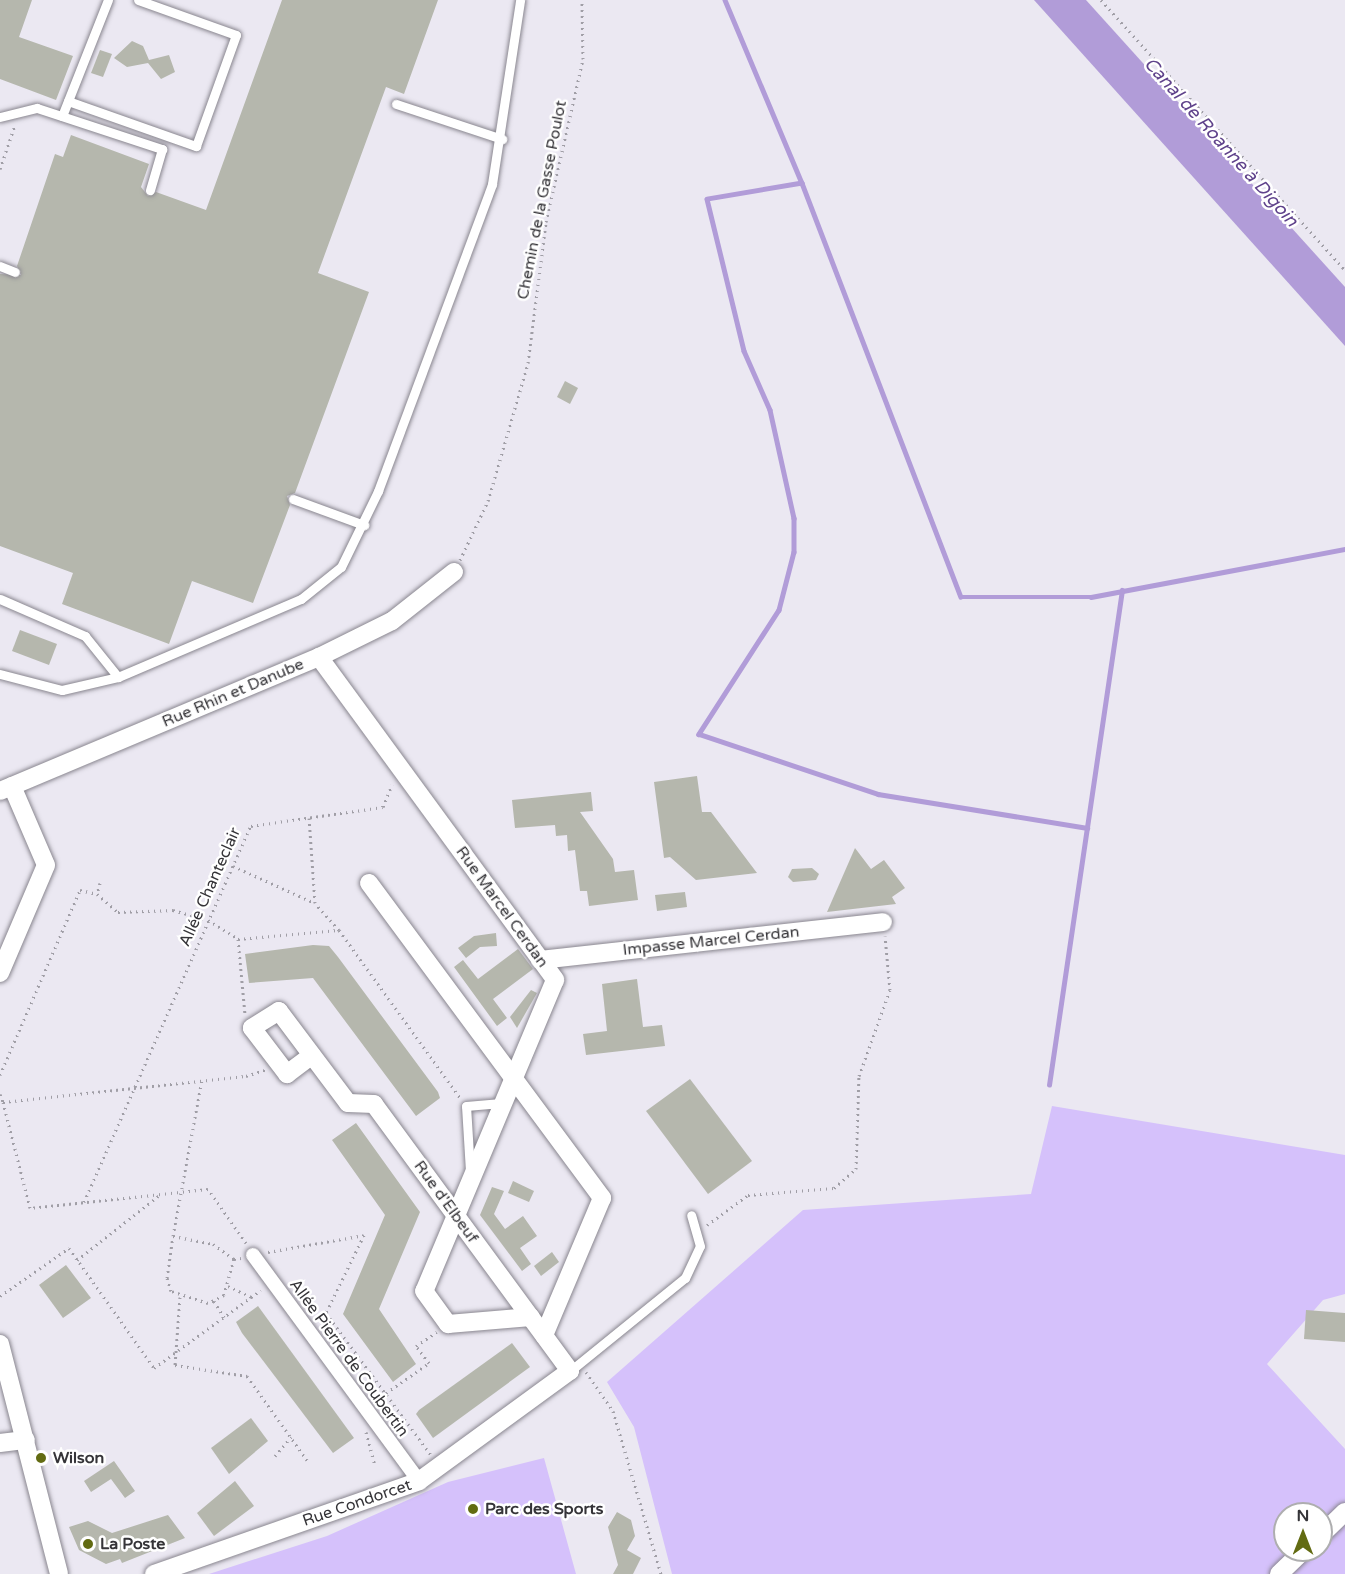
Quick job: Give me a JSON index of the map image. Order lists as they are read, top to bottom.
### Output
{
  "streets": {
    "street": [
      "Rue Rhin et Danube",
      "Rue Marcel Cerdan",
      "Impasse Marcel Cerdan",
      "Rue d'Elbeuf",
      "Allée Pierre de Coubertin",
      "Rue Condorcet"
    ],
    "path": ["Chemin de la Gasse Poulot", "Allée Chanteclair"]
  },
  "crossings": [
    ["Chemin de la Gasse Poulot", "Rue Rhin et Danube"],
    ["Rue Rhin et Danube", "Rue Marcel Cerdan"],
    ["Allée Chanteclair", "Rue Marcel Cerdan"],
    ["Rue Marcel Cerdan", "Impasse Marcel Cerdan"],
    ["Rue Marcel Cerdan", "Rue d'Elbeuf"],
    ["Rue d'Elbeuf", "Rue Condorcet"],
    ["Allée Pierre de Coubertin", "Rue Condorcet"]
  ],
  "water": ["Canal de Roanne à Digoin"],
  "places": ["Wilson", "Parc des Sports", "La Poste"],
  "north": "top"
}
